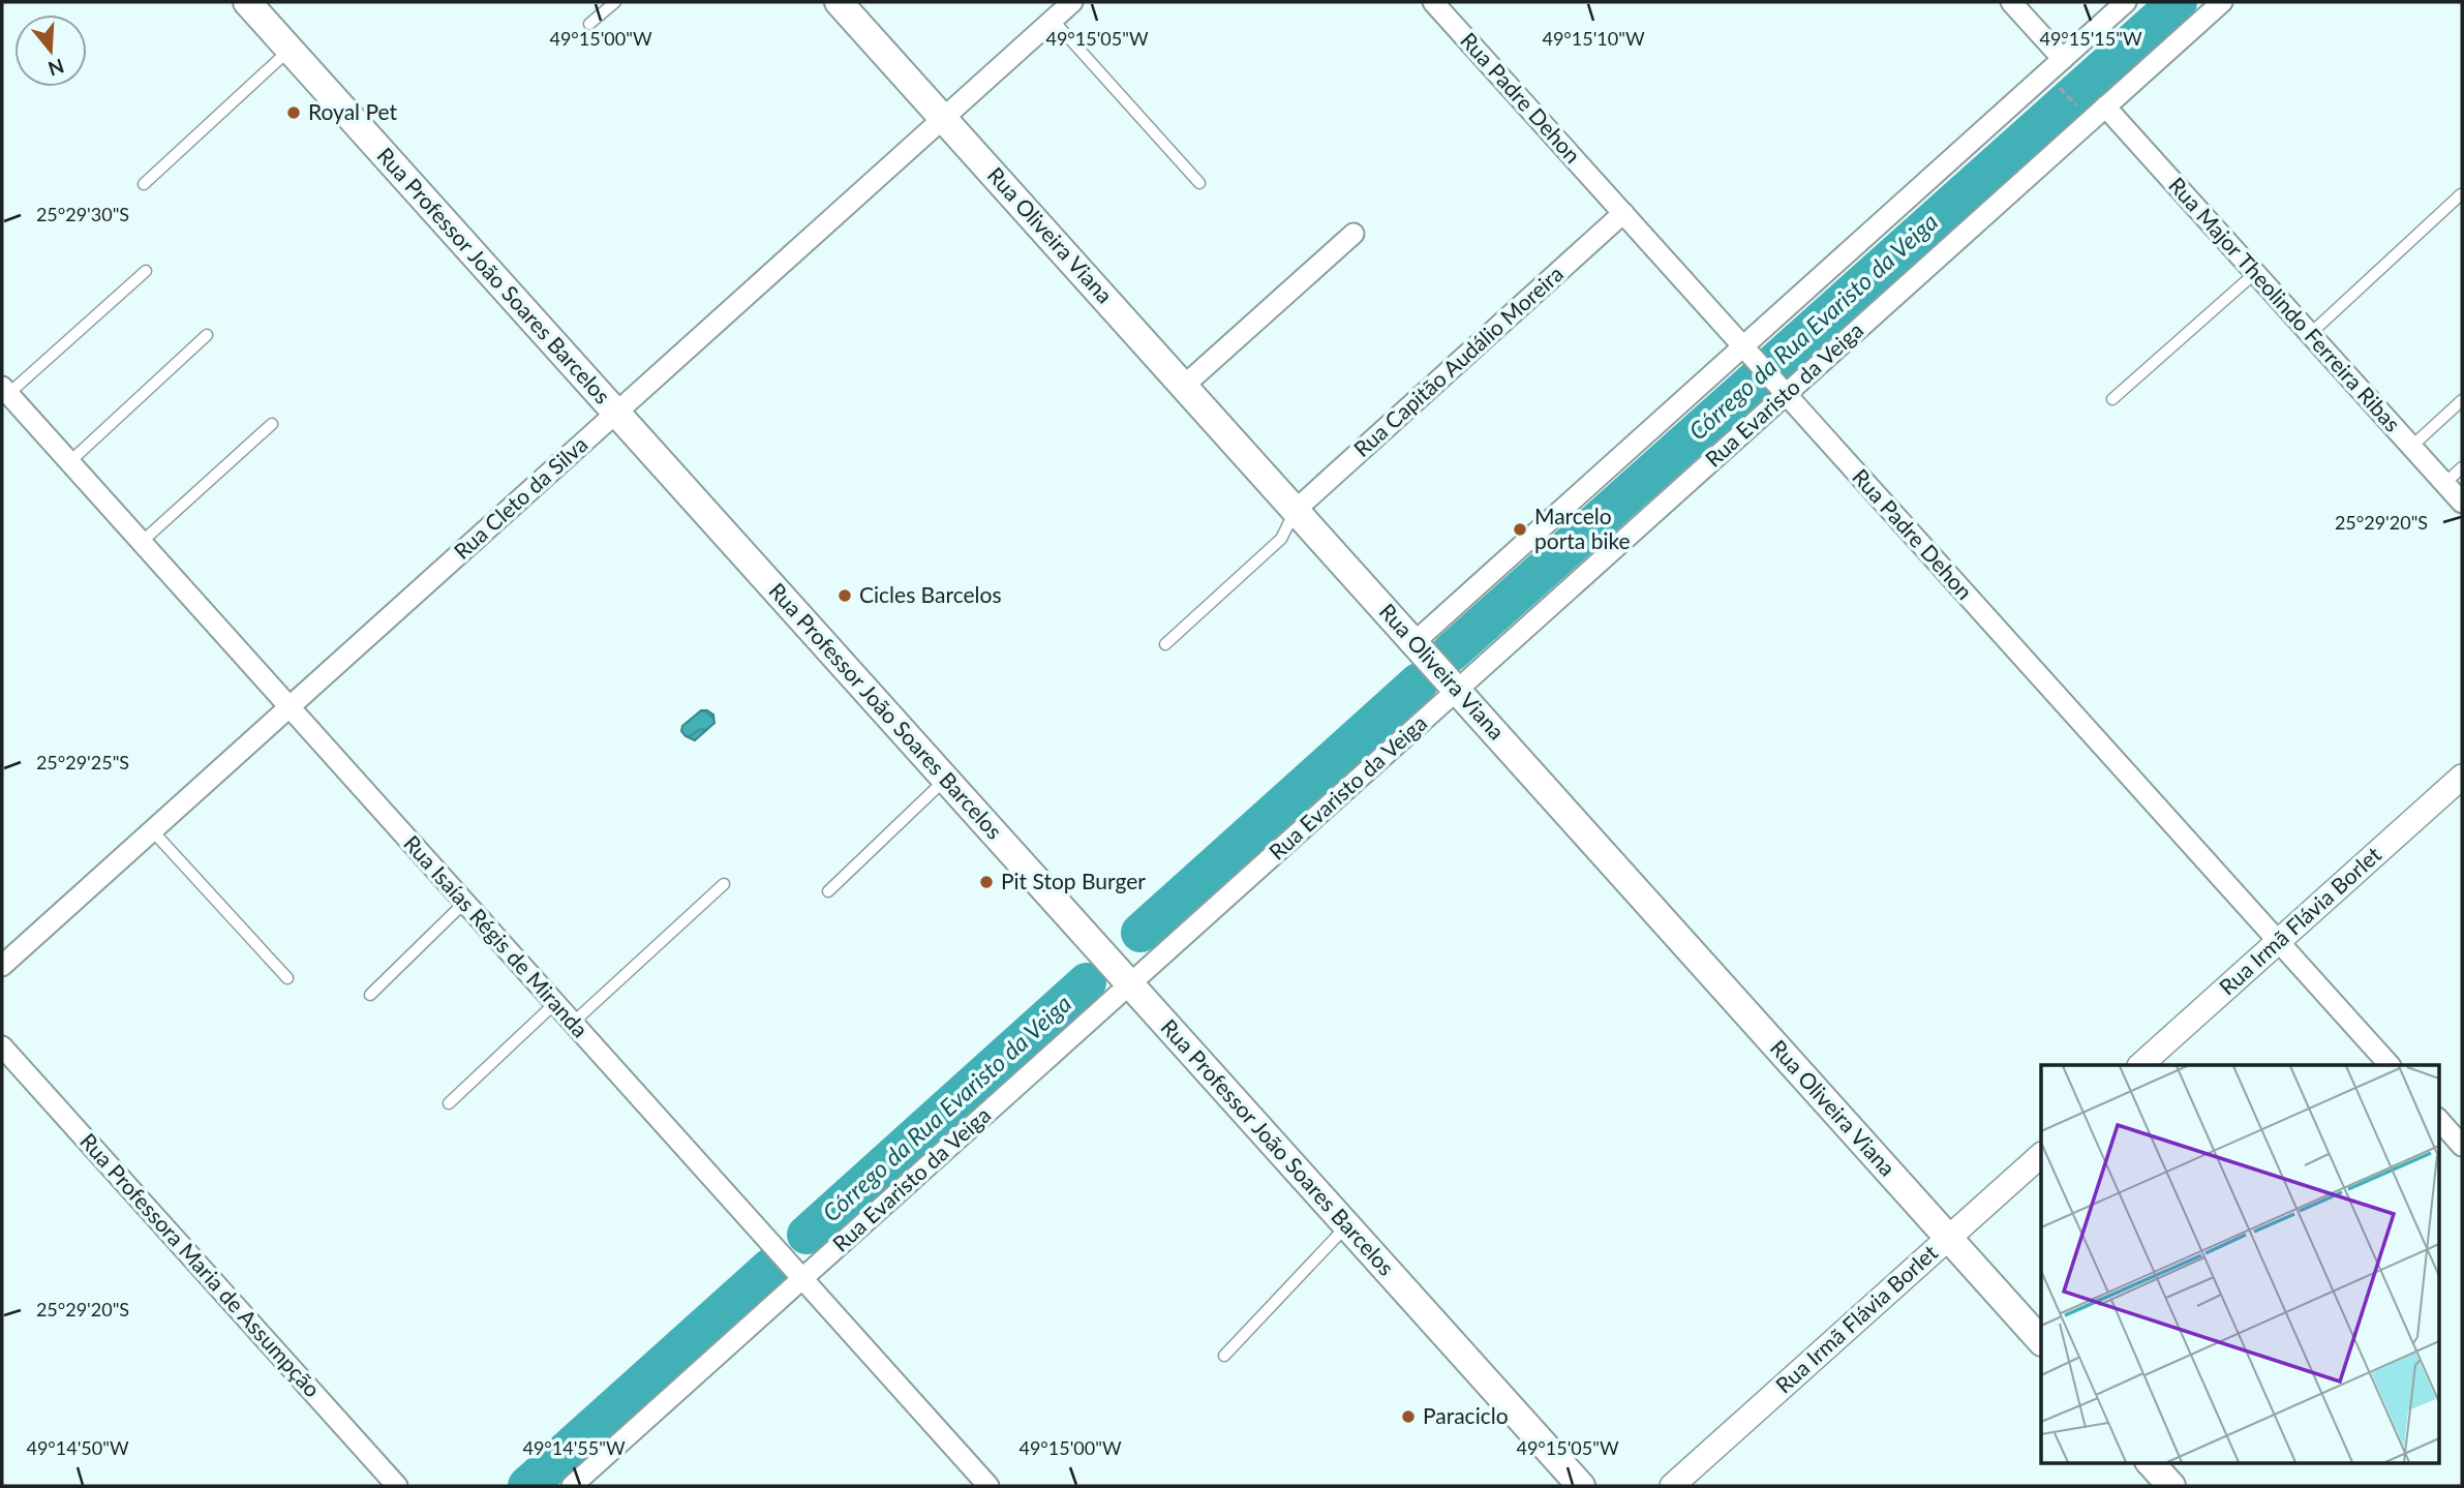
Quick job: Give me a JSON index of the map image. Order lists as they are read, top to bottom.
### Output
{
  "streets": {
    "main road": ["Rua Oliveira Viana", "Rua Professor João Soares Barcelos"],
    "street": [
      "Rua Padre Dehon",
      "Rua Major Theolindo Ferreira Ribas",
      "Rua Capitão Audálio Moreira",
      "Rua Evaristo da Veiga",
      "Rua Cleto da Silva",
      "Rua Irmã Flávia Borlet",
      "Rua Isaías Régis de Miranda",
      "Rua Professora Maria de Assumpção"
    ]
  },
  "crossings": [
    ["Rua Padre Dehon", "Rua Capitão Audálio Moreira"],
    ["Rua Padre Dehon", "Rua Evaristo da Veiga"],
    ["Rua Padre Dehon", "Rua Irmã Flávia Borlet"],
    ["Rua Oliveira Viana", "Rua Capitão Audálio Moreira"],
    ["Rua Oliveira Viana", "Rua Evaristo da Veiga"],
    ["Rua Oliveira Viana", "Rua Cleto da Silva"],
    ["Rua Oliveira Viana", "Rua Irmã Flávia Borlet"],
    ["Rua Professor João Soares Barcelos", "Rua Evaristo da Veiga"],
    ["Rua Professor João Soares Barcelos", "Rua Cleto da Silva"],
    ["Rua Major Theolindo Ferreira Ribas", "Rua Evaristo da Veiga"],
    ["Rua Evaristo da Veiga", "Rua Isaías Régis de Miranda"],
    ["Rua Cleto da Silva", "Rua Isaías Régis de Miranda"]
  ],
  "water": ["Córrego da Rua Evaristo da Veiga"],
  "places": [
    "Royal Pet",
    "Marcelo porta bike",
    "Cicles Barcelos",
    "Pit Stop Burger",
    "Paraciclo"
  ],
  "north": "bottom",
  "coordinates": [
    "49°15'00\"W",
    "49°15'05\"W",
    "49°15'10\"W",
    "49°15'15\"W",
    "25°29'30\"S",
    "25°29'20\"S",
    "25°29'25\"S",
    "49°14'55\"W",
    "49°14'50\"W"
  ]
}
